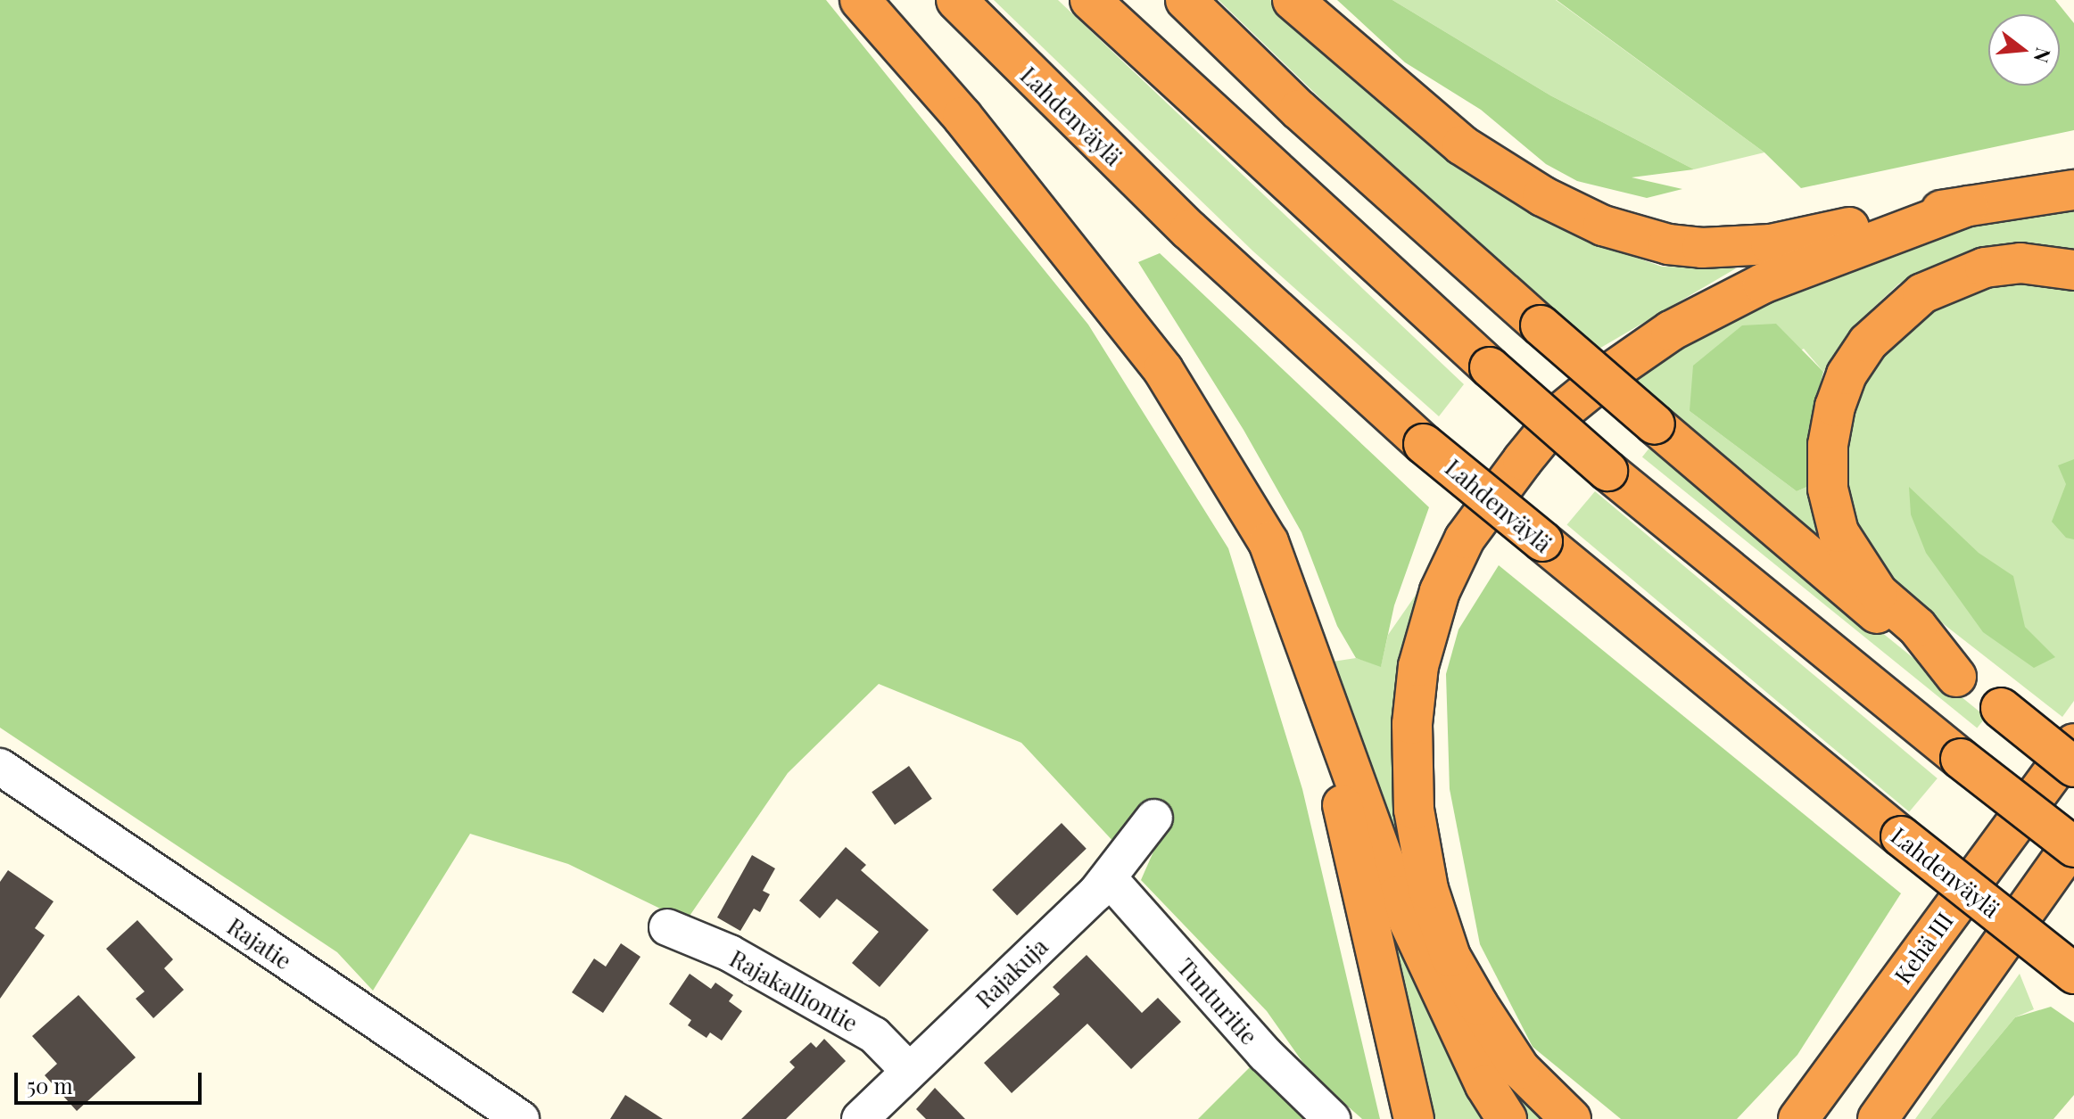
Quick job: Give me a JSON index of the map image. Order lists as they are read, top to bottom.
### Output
{
  "streets": {
    "highway": ["Lahdenväylä", "Kehä III"],
    "street": [
      "Rajatie",
      "Rajakuja",
      "Rajakalliontie",
      "Tunturitie"
    ]
  },
  "crossings": [
    ["Rajakuja", "Rajakalliontie"],
    ["Rajakuja", "Tunturitie"]
  ],
  "scale_bar": "50 m",
  "north": "right"
}
